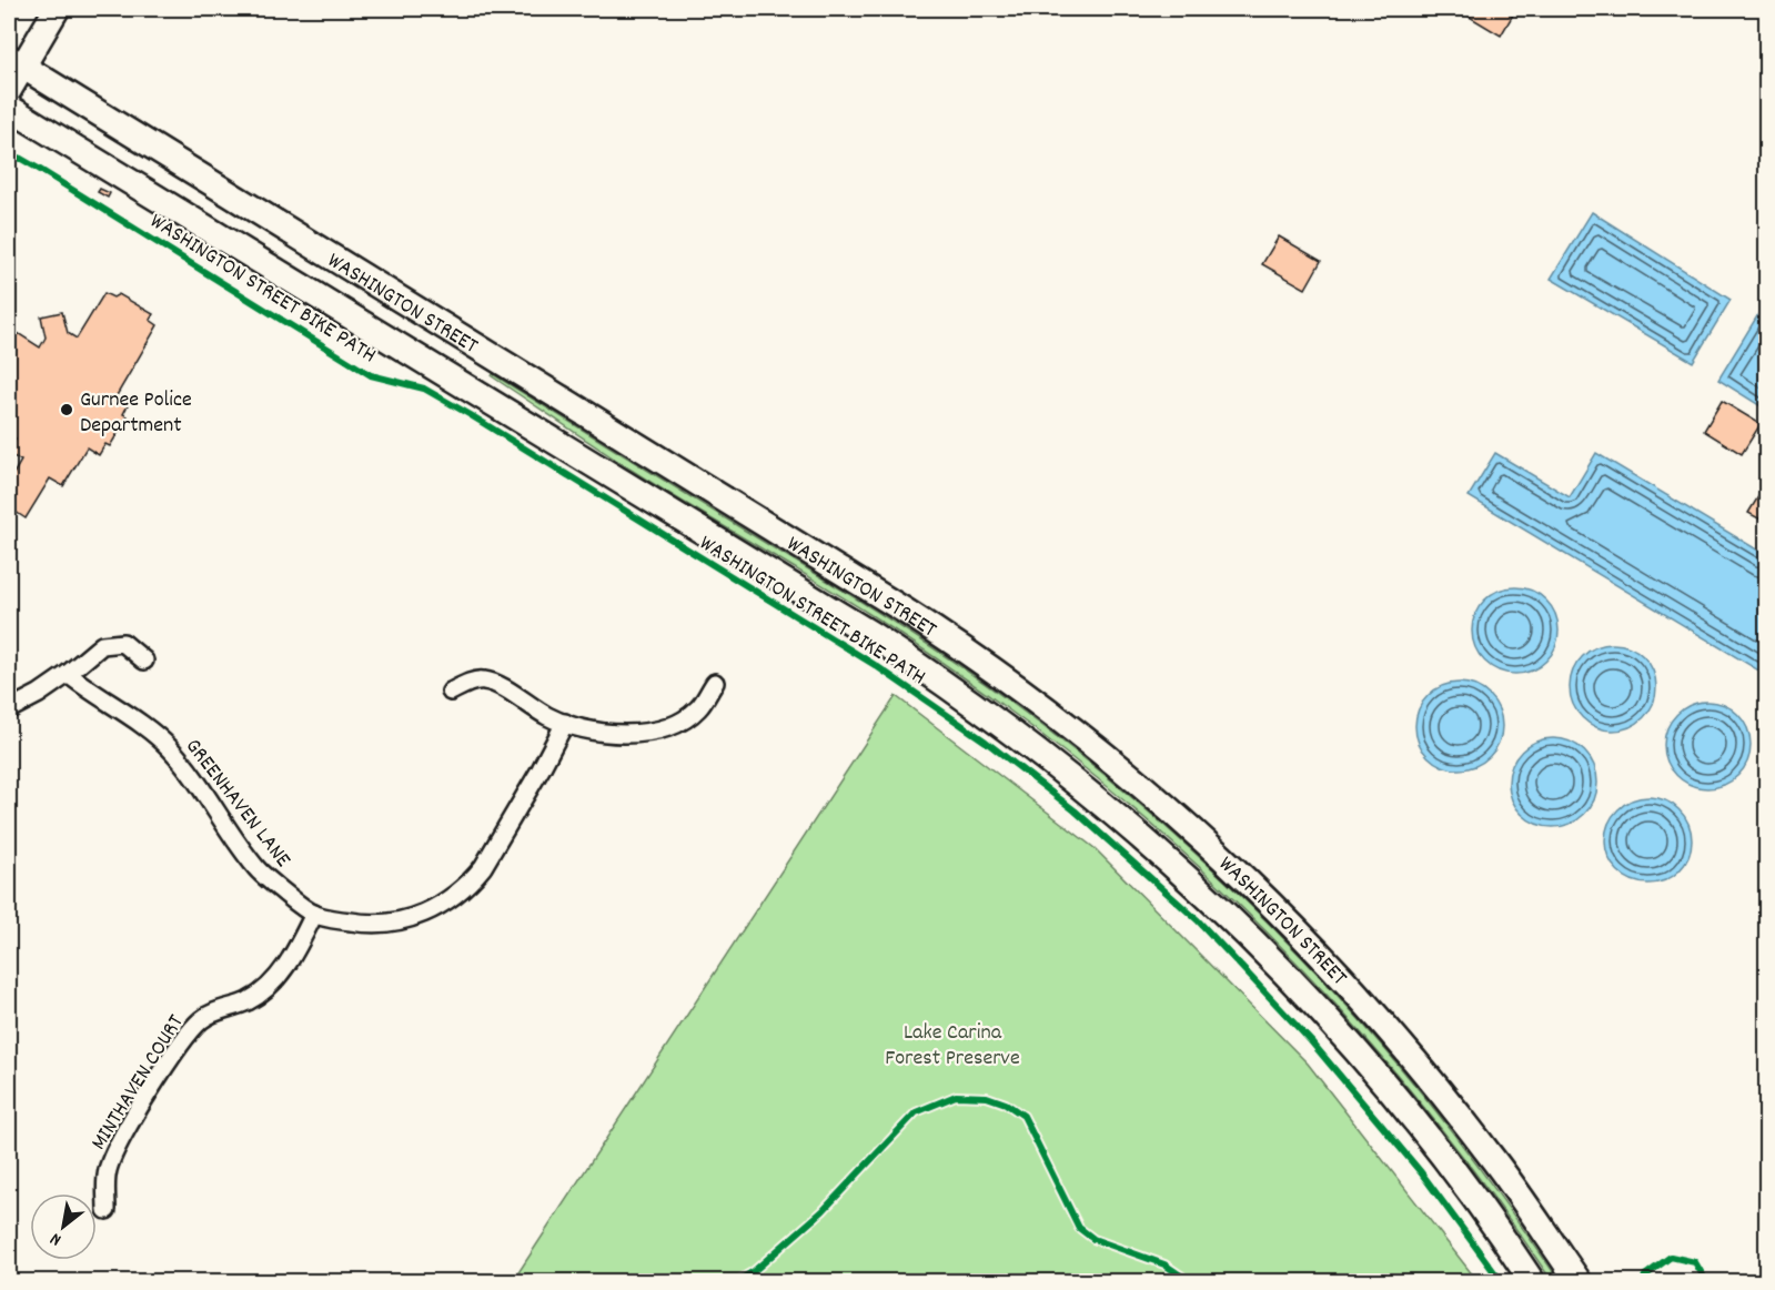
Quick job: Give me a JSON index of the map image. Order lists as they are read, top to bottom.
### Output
{
  "streets": {
    "main road": ["WASHINGTON STREET"],
    "street": ["GREENHAVEN LANE", "MINTHAVEN COURT"],
    "cycle path": ["WASHINGTON STREET BIKE PATH"]
  },
  "crossings": [
    ["GREENHAVEN LANE", "MINTHAVEN COURT"]
  ],
  "parks": ["Lake Carina Forest Preserve"],
  "places": ["Gurnee Police Department"],
  "north": "bottom left"
}
